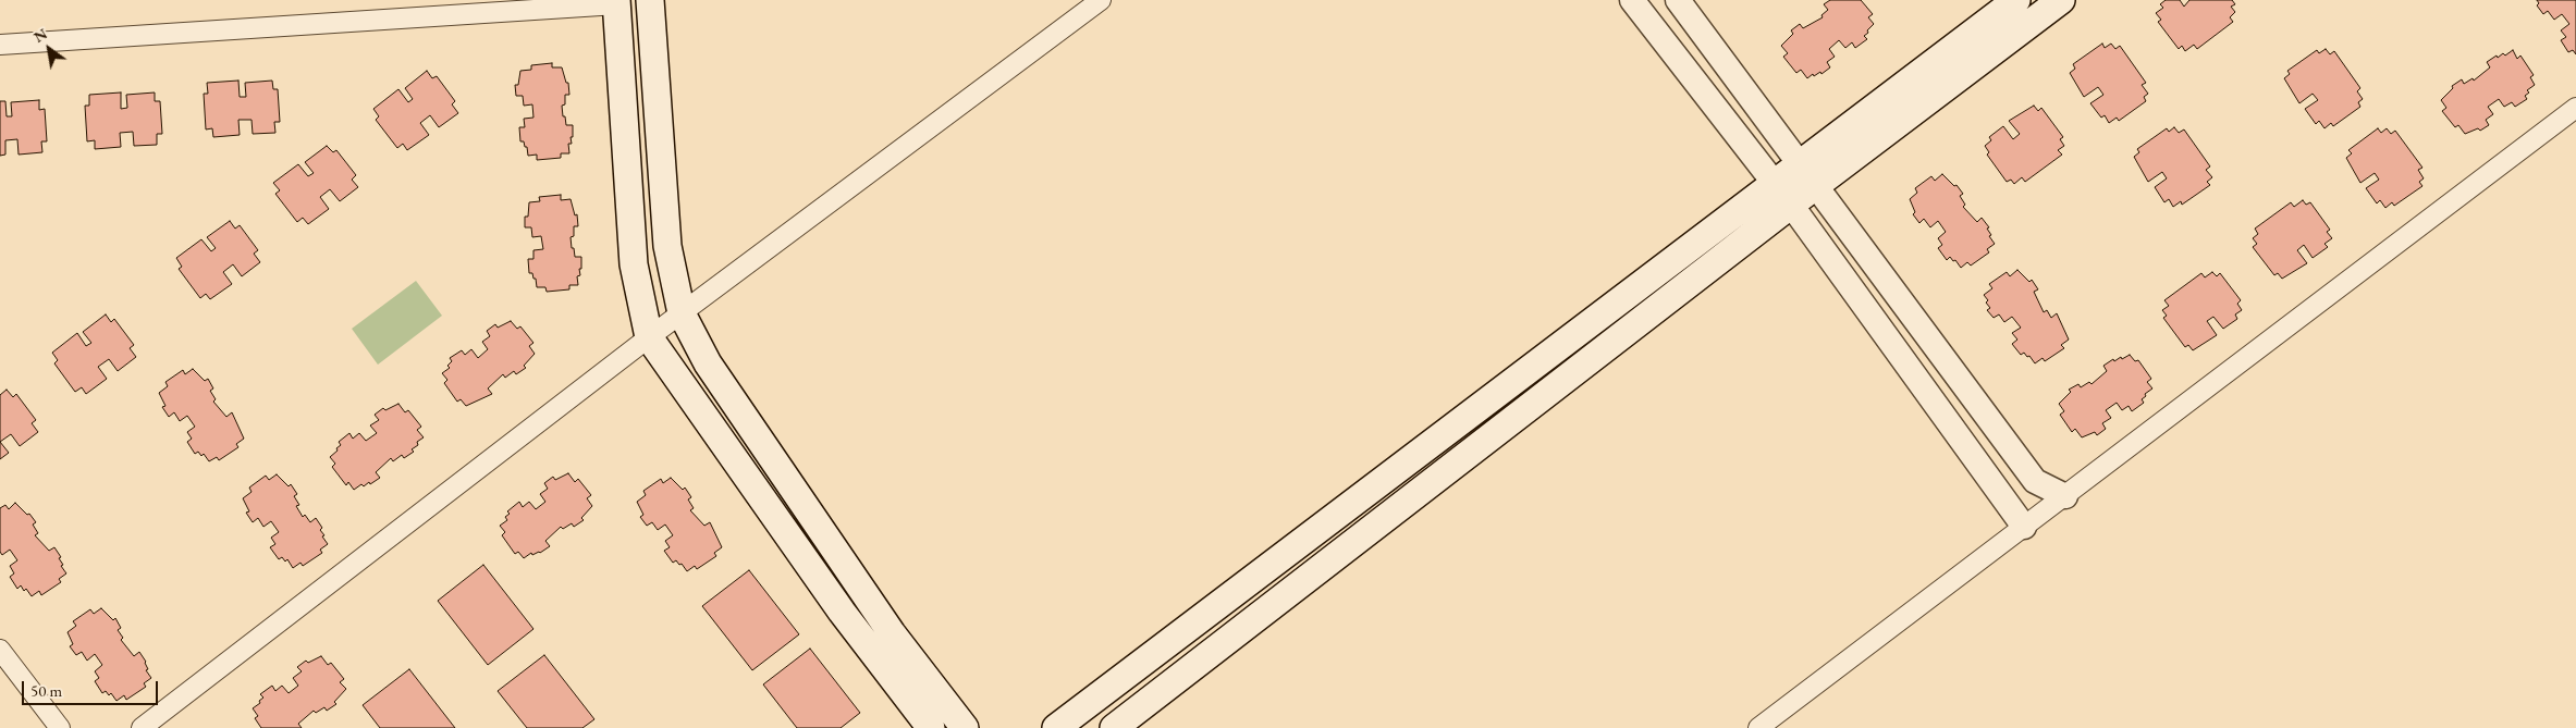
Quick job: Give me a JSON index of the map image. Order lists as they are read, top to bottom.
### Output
{
  "scale_bar": "50 m",
  "north": "top left"
}
